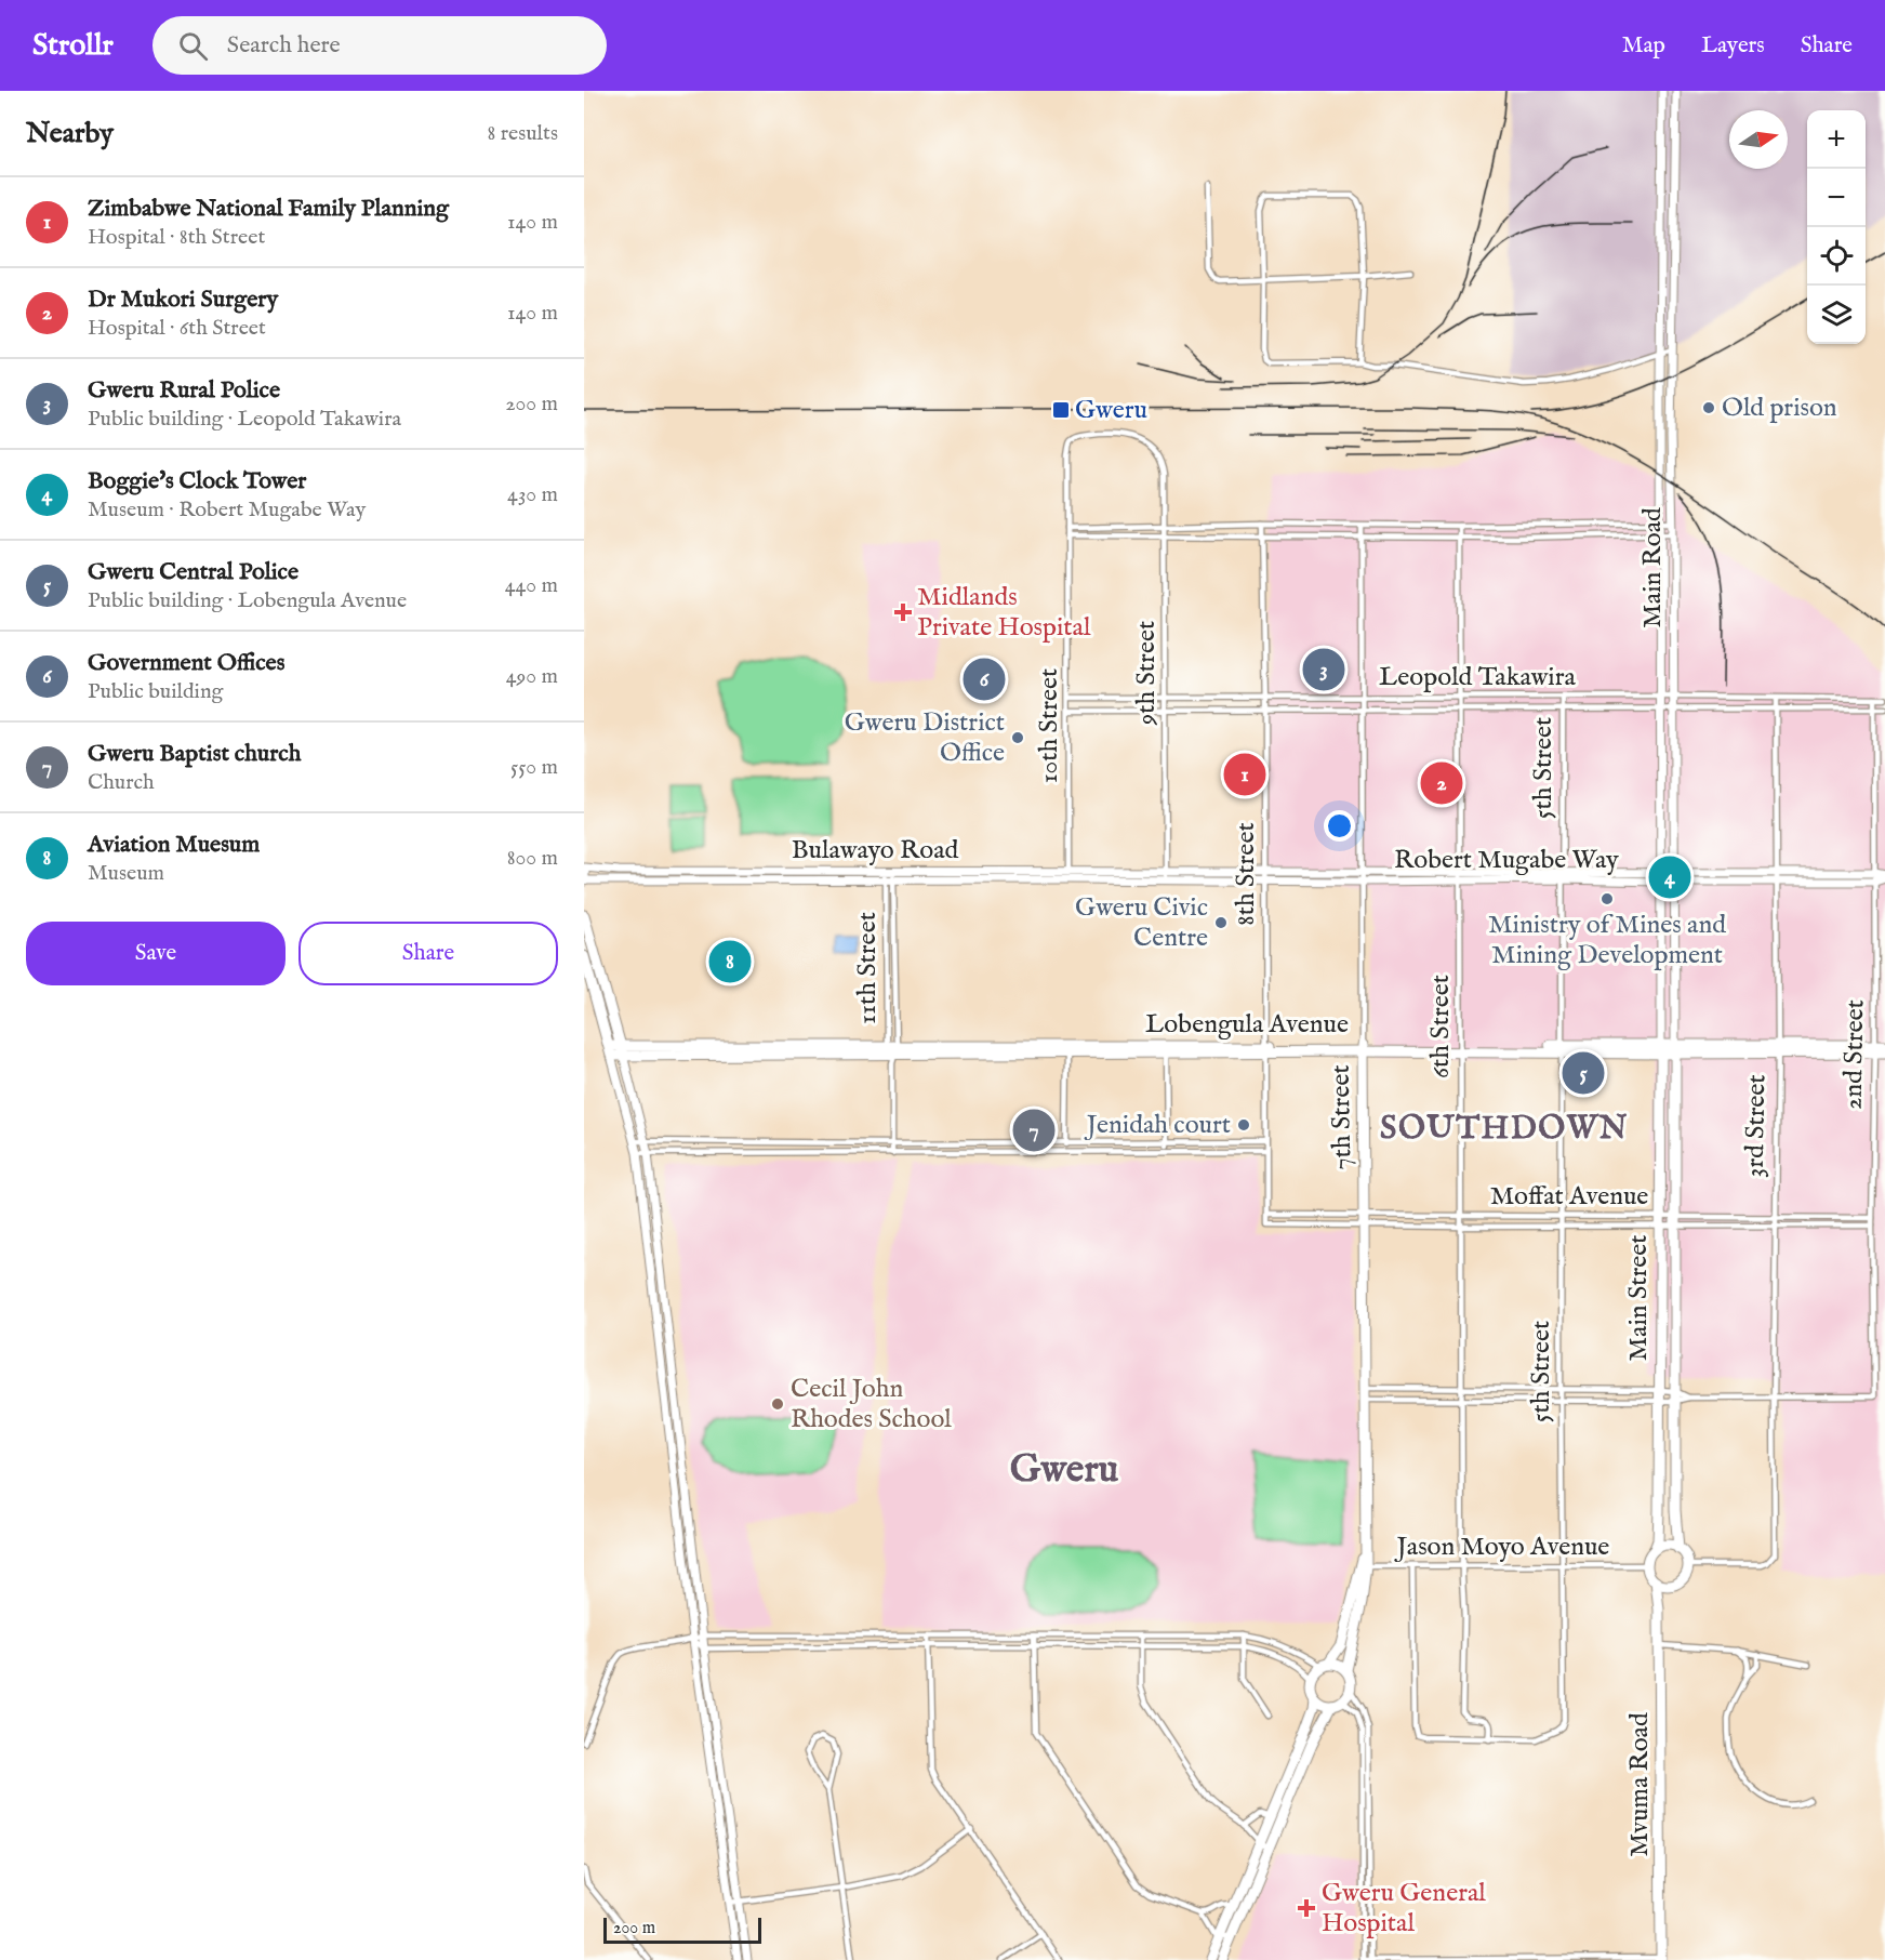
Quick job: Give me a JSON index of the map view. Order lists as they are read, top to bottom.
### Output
{
  "streets": {
    "highway": [
      "Lobengula Avenue",
      "7th Street",
      "Main Street",
      "Mvuma Road"
    ],
    "main road": ["Main Road", "Bulawayo Road", "Robert Mugabe Way"],
    "street": [
      "9th Street",
      "Leopold Takawira",
      "10th Street",
      "5th Street",
      "8th Street",
      "11th Street",
      "6th Street",
      "2nd Street",
      "3rd Street",
      "Moffat Avenue",
      "Jason Moyo Avenue"
    ]
  },
  "crossings": [
    ["Main Road", "Leopold Takawira"],
    ["Main Road", "Robert Mugabe Way"],
    ["Main Road", "Lobengula Avenue"],
    ["Main Road", "Main Street"],
    ["9th Street", "Leopold Takawira"],
    ["9th Street", "10th Street"],
    ["9th Street", "Bulawayo Road"],
    ["9th Street", "Robert Mugabe Way"],
    ["Leopold Takawira", "10th Street"],
    ["Leopold Takawira", "5th Street"],
    ["Leopold Takawira", "8th Street"],
    ["Leopold Takawira", "6th Street"],
    ["Leopold Takawira", "2nd Street"],
    ["Leopold Takawira", "7th Street"],
    ["Leopold Takawira", "3rd Street"],
    ["10th Street", "Bulawayo Road"],
    ["5th Street", "Robert Mugabe Way"],
    ["5th Street", "Lobengula Avenue"],
    ["5th Street", "6th Street"],
    ["5th Street", "Moffat Avenue"],
    ["5th Street", "Jason Moyo Avenue"],
    ["Bulawayo Road", "Robert Mugabe Way"],
    ["Bulawayo Road", "11th Street"],
    ["Robert Mugabe Way", "8th Street"],
    ["Robert Mugabe Way", "6th Street"],
    ["Robert Mugabe Way", "2nd Street"],
    ["Robert Mugabe Way", "7th Street"],
    ["Robert Mugabe Way", "3rd Street"],
    ["8th Street", "Lobengula Avenue"],
    ["8th Street", "Moffat Avenue"],
    ["11th Street", "Lobengula Avenue"],
    ["Lobengula Avenue", "6th Street"],
    ["Lobengula Avenue", "2nd Street"],
    ["Lobengula Avenue", "7th Street"],
    ["Lobengula Avenue", "3rd Street"],
    ["Lobengula Avenue", "Main Street"],
    ["6th Street", "Moffat Avenue"],
    ["6th Street", "Jason Moyo Avenue"],
    ["2nd Street", "3rd Street"],
    ["2nd Street", "Moffat Avenue"],
    ["7th Street", "Moffat Avenue"],
    ["7th Street", "Jason Moyo Avenue"],
    ["3rd Street", "Moffat Avenue"],
    ["3rd Street", "Main Street"],
    ["3rd Street", "Jason Moyo Avenue"],
    ["3rd Street", "Mvuma Road"],
    ["Moffat Avenue", "Main Street"],
    ["Main Street", "Jason Moyo Avenue"],
    ["Main Street", "Mvuma Road"],
    ["Jason Moyo Avenue", "Mvuma Road"]
  ],
  "districts": ["SOUTHDOWN", "Gweru"],
  "places": {
    "other": [
      "Old prison",
      "Gweru District Office",
      "Ministry of Mines and Mining Development",
      "Gweru Civic Centre",
      "Jenidah court",
      "Cecil John Rhodes School"
    ],
    "transit": ["Gweru"],
    "health": ["Midlands Private Hospital", "Gweru General Hospital"]
  },
  "scale_bar": "200 m",
  "north": "right",
  "page": {
    "header": "Strollr",
    "search": "Search here",
    "nav": ["Map", "Layers", "Share"],
    "heading": ["Nearby", "8 results"],
    "map_buttons": ["+", "−"],
    "list": [
      {
        "mark": "1",
        "name": "Zimbabwe National Family Planning",
        "note": "Hospital · 8th Street",
        "value": "140 m"
      },
      {
        "mark": "2",
        "name": "Dr Mukori Surgery",
        "note": "Hospital · 6th Street",
        "value": "140 m"
      },
      {
        "mark": "3",
        "name": "Gweru Rural Police",
        "note": "Public building · Leopold Takawira",
        "value": "200 m"
      },
      {
        "mark": "4",
        "name": "Boggie's Clock Tower",
        "note": "Museum · Robert Mugabe Way",
        "value": "430 m"
      },
      {
        "mark": "5",
        "name": "Gweru Central Police",
        "note": "Public building · Lobengula Avenue",
        "value": "440 m"
      },
      {
        "mark": "6",
        "name": "Government Offices",
        "note": "Public building",
        "value": "490 m"
      },
      {
        "mark": "7",
        "name": "Gweru Baptist church",
        "note": "Church",
        "value": "550 m"
      },
      {
        "mark": "8",
        "name": "Aviation Muesum",
        "note": "Museum",
        "value": "800 m"
      }
    ],
    "pins": [
      "3",
      "6",
      "1",
      "2",
      "4",
      "8",
      "5",
      "7"
    ],
    "buttons": ["Save", "Share"],
    "scale": "200 m"
  }
}
